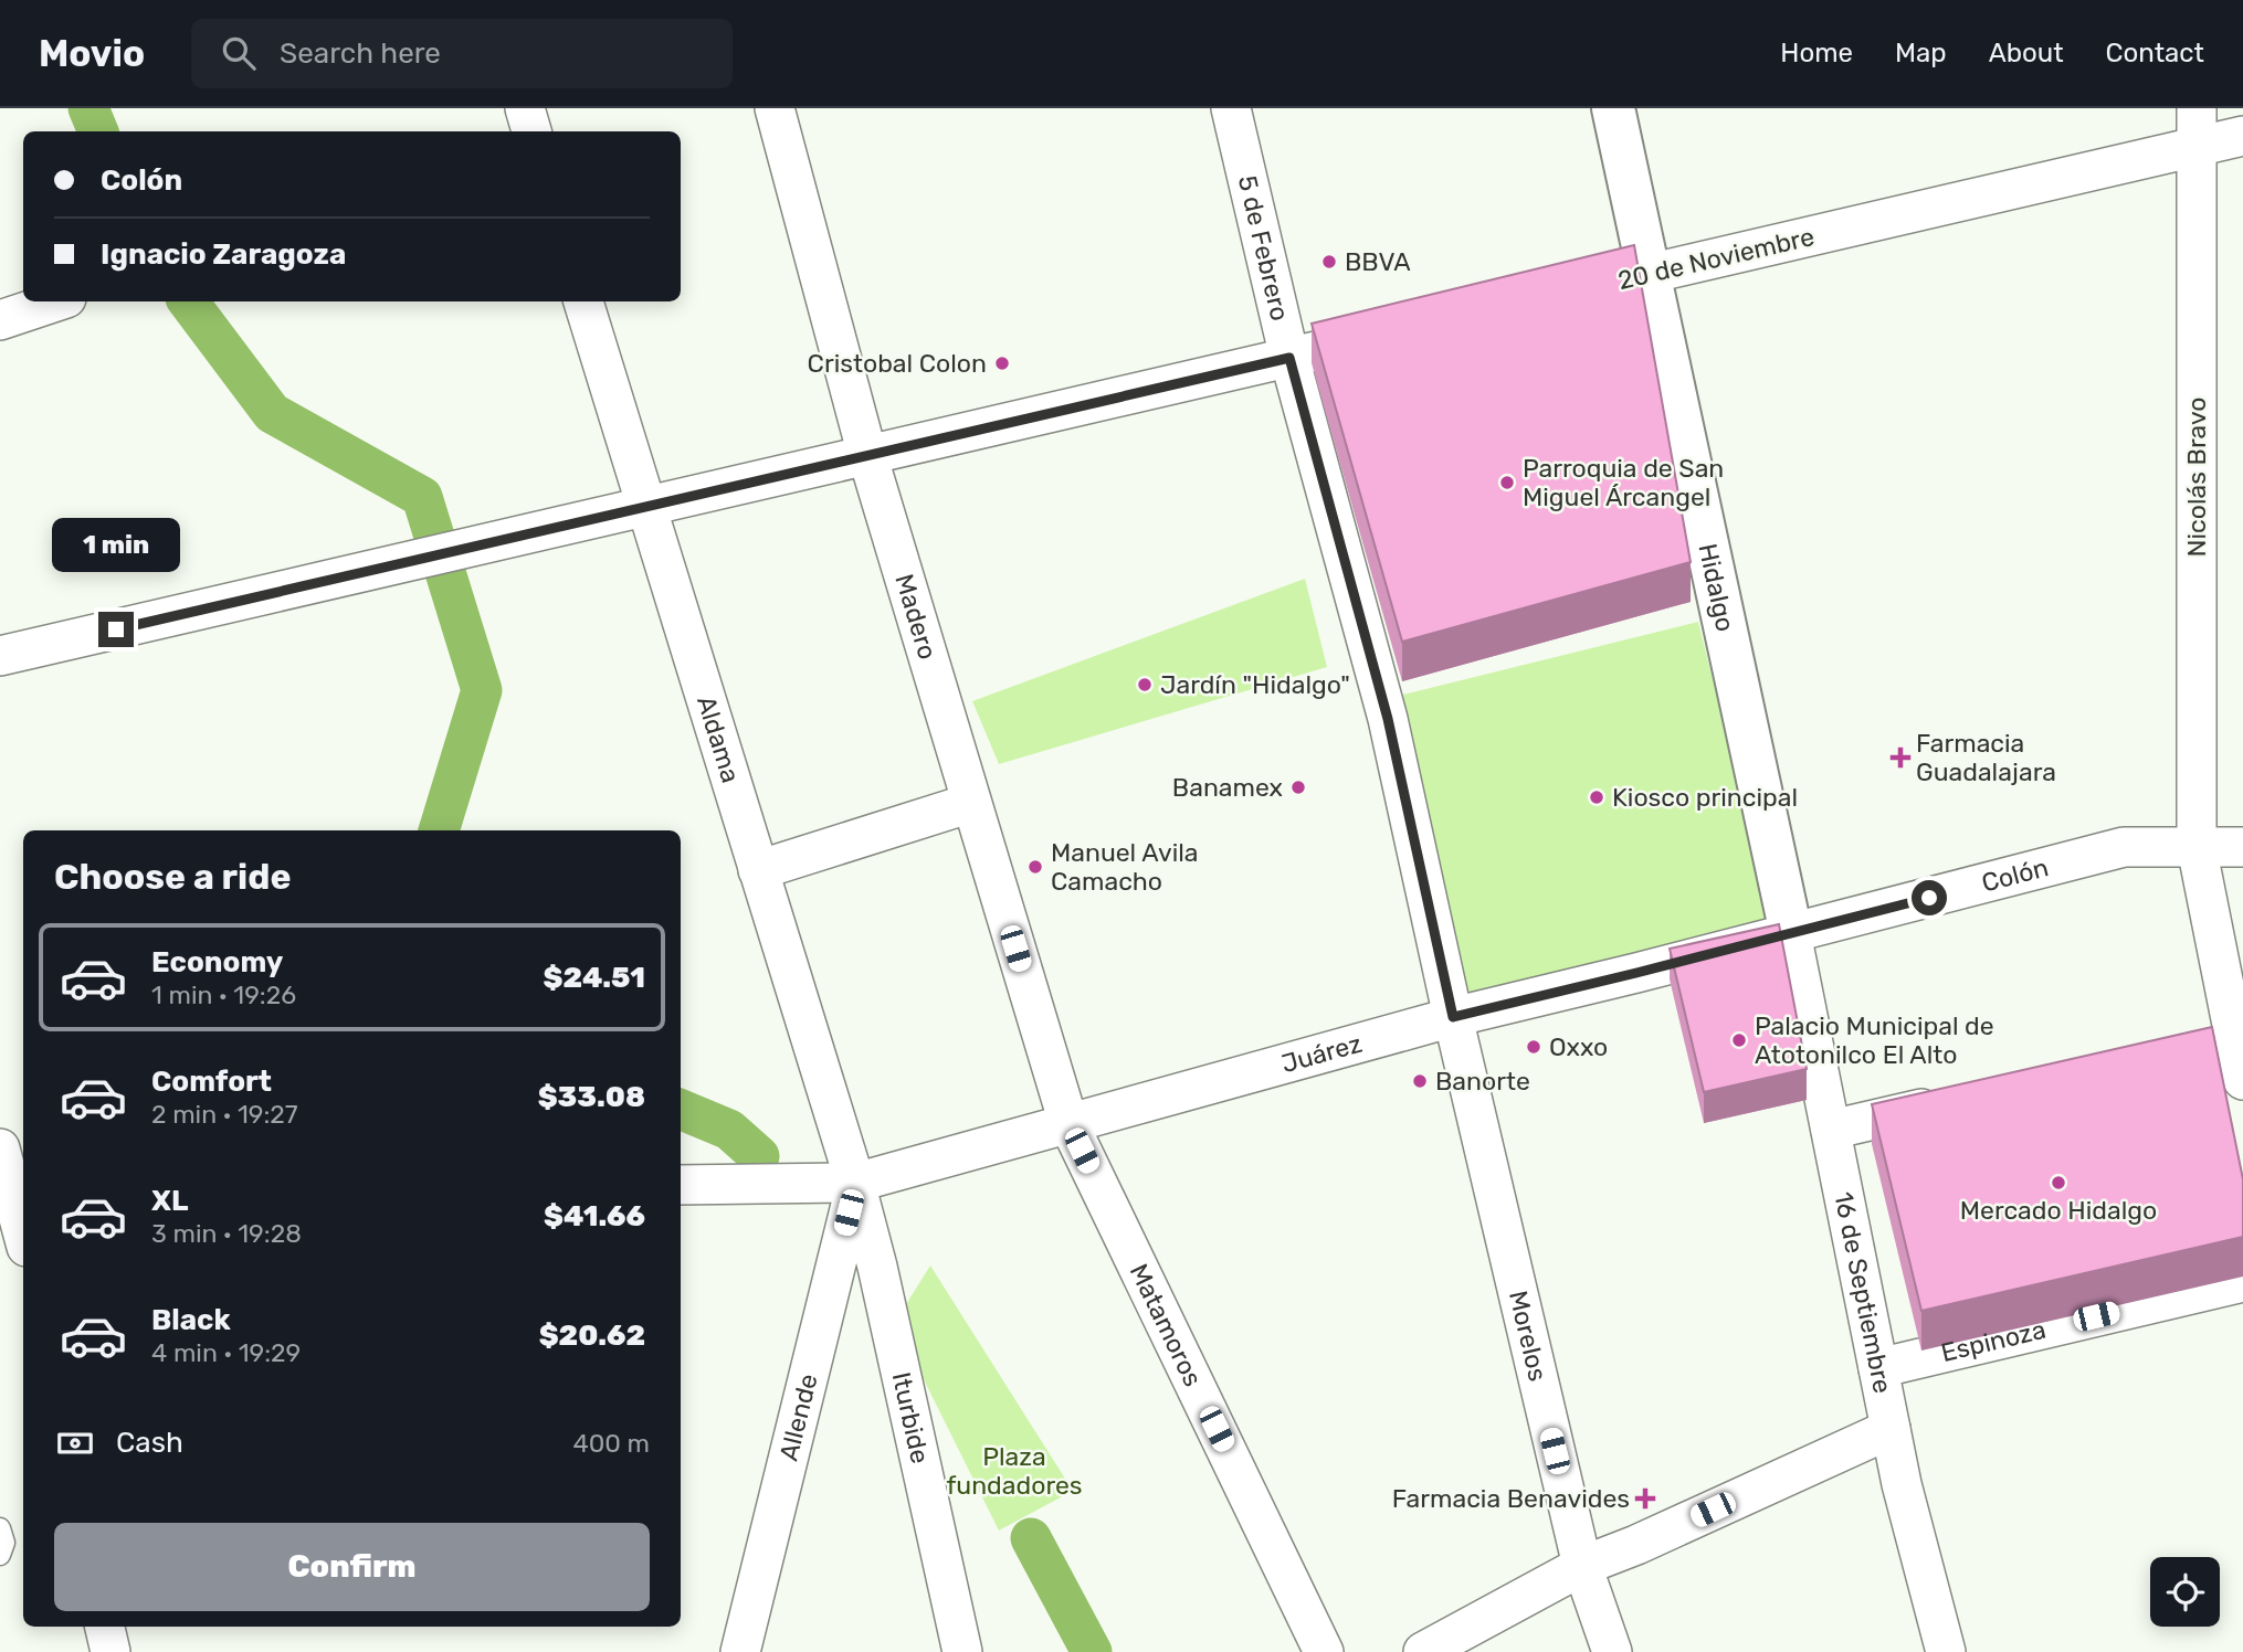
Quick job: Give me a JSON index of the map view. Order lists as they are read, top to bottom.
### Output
{
  "streets": {
    "street": [
      "5 de Febrero",
      "20 de Noviembre",
      "Nicolás Bravo",
      "Hidalgo",
      "Madero",
      "Aldama",
      "Colón",
      "Juárez",
      "16 de Septiembre",
      "Matamoros",
      "Morelos",
      "Espinoza",
      "Iturbide",
      "Allende"
    ]
  },
  "crossings": [
    ["5 de Febrero", "Juárez"],
    ["5 de Febrero", "Morelos"],
    ["20 de Noviembre", "Nicolás Bravo"],
    ["20 de Noviembre", "Hidalgo"],
    ["Nicolás Bravo", "Colón"],
    ["Hidalgo", "Colón"],
    ["Hidalgo", "Juárez"],
    ["Hidalgo", "16 de Septiembre"],
    ["Madero", "Juárez"],
    ["Madero", "Matamoros"],
    ["Aldama", "Juárez"],
    ["Aldama", "Iturbide"],
    ["Aldama", "Allende"],
    ["Colón", "Juárez"],
    ["Colón", "16 de Septiembre"],
    ["Juárez", "16 de Septiembre"],
    ["Juárez", "Matamoros"],
    ["Juárez", "Morelos"],
    ["Juárez", "Iturbide"],
    ["Juárez", "Allende"],
    ["16 de Septiembre", "Espinoza"],
    ["Iturbide", "Allende"]
  ],
  "parks": ["Plaza fundadores"],
  "places": {
    "other": [
      "BBVA",
      "Cristobal Colon",
      "Parroquia de San Miguel Árcangel",
      "Jardín \"Hidalgo\"",
      "Banamex",
      "Kiosco principal",
      "Manuel Avila Camacho",
      "Palacio Municipal de Atotonilco El Alto",
      "Oxxo",
      "Banorte",
      "Mercado Hidalgo"
    ],
    "health": ["Farmacia Guadalajara", "Farmacia Benavides"]
  },
  "page": {
    "header": "Movio",
    "search": "Search here",
    "nav": [
      "Home",
      "Map",
      "About",
      "Contact"
    ],
    "banner": ["Colón", "Ignacio Zaragoza"],
    "bubble": "1 min",
    "heading": "Choose a ride",
    "list": [
      {
        "name": "Economy",
        "note": "1 min · 19:26",
        "value": "$24.51"
      },
      {
        "name": "Comfort",
        "note": "2 min · 19:27",
        "value": "$33.08"
      },
      {
        "name": "XL",
        "note": "3 min · 19:28",
        "value": "$41.66"
      },
      {
        "name": "Black",
        "note": "4 min · 19:29",
        "value": "$20.62"
      }
    ],
    "pay": ["Cash", "400 m"],
    "buttons": "Confirm"
  }
}
